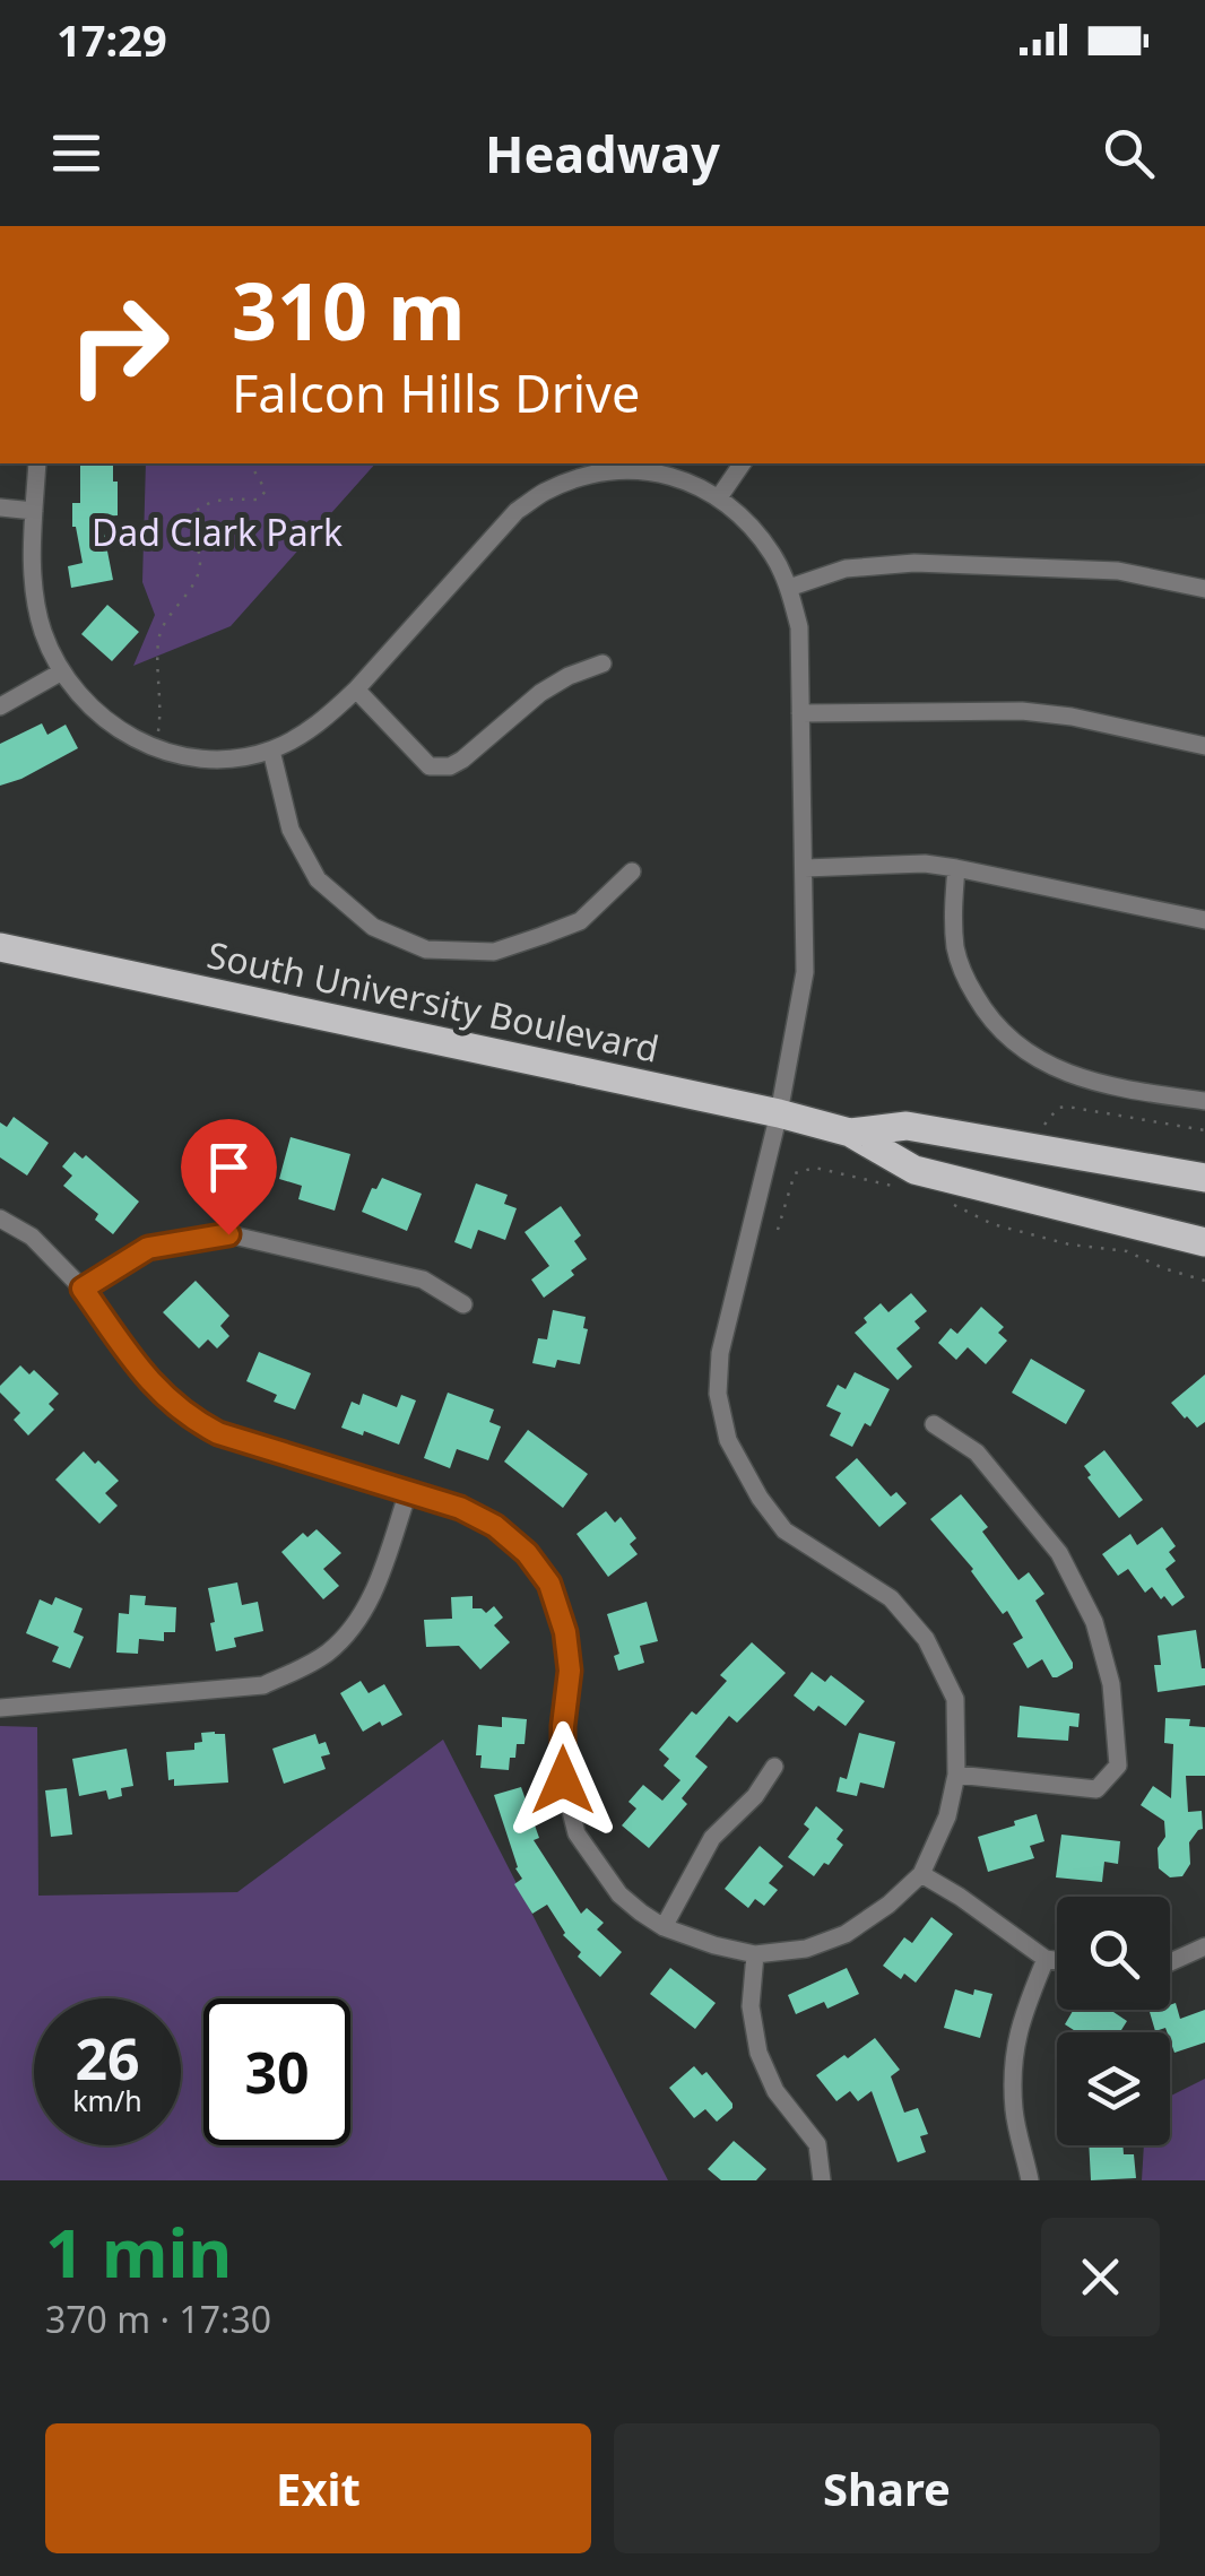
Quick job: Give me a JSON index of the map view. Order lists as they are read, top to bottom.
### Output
{
  "streets": {
    "main road": ["South University Boulevard"]
  },
  "parks": ["Dad Clark Park"],
  "page": {
    "status": "17:29",
    "header": "Headway",
    "turn": ["310 m", "Falcon Hills Drive"],
    "speed": "26 km/h",
    "limit": "30",
    "heading": ["1 min", "370 m · 17:30"],
    "buttons": ["Exit", "Share"]
  }
}
